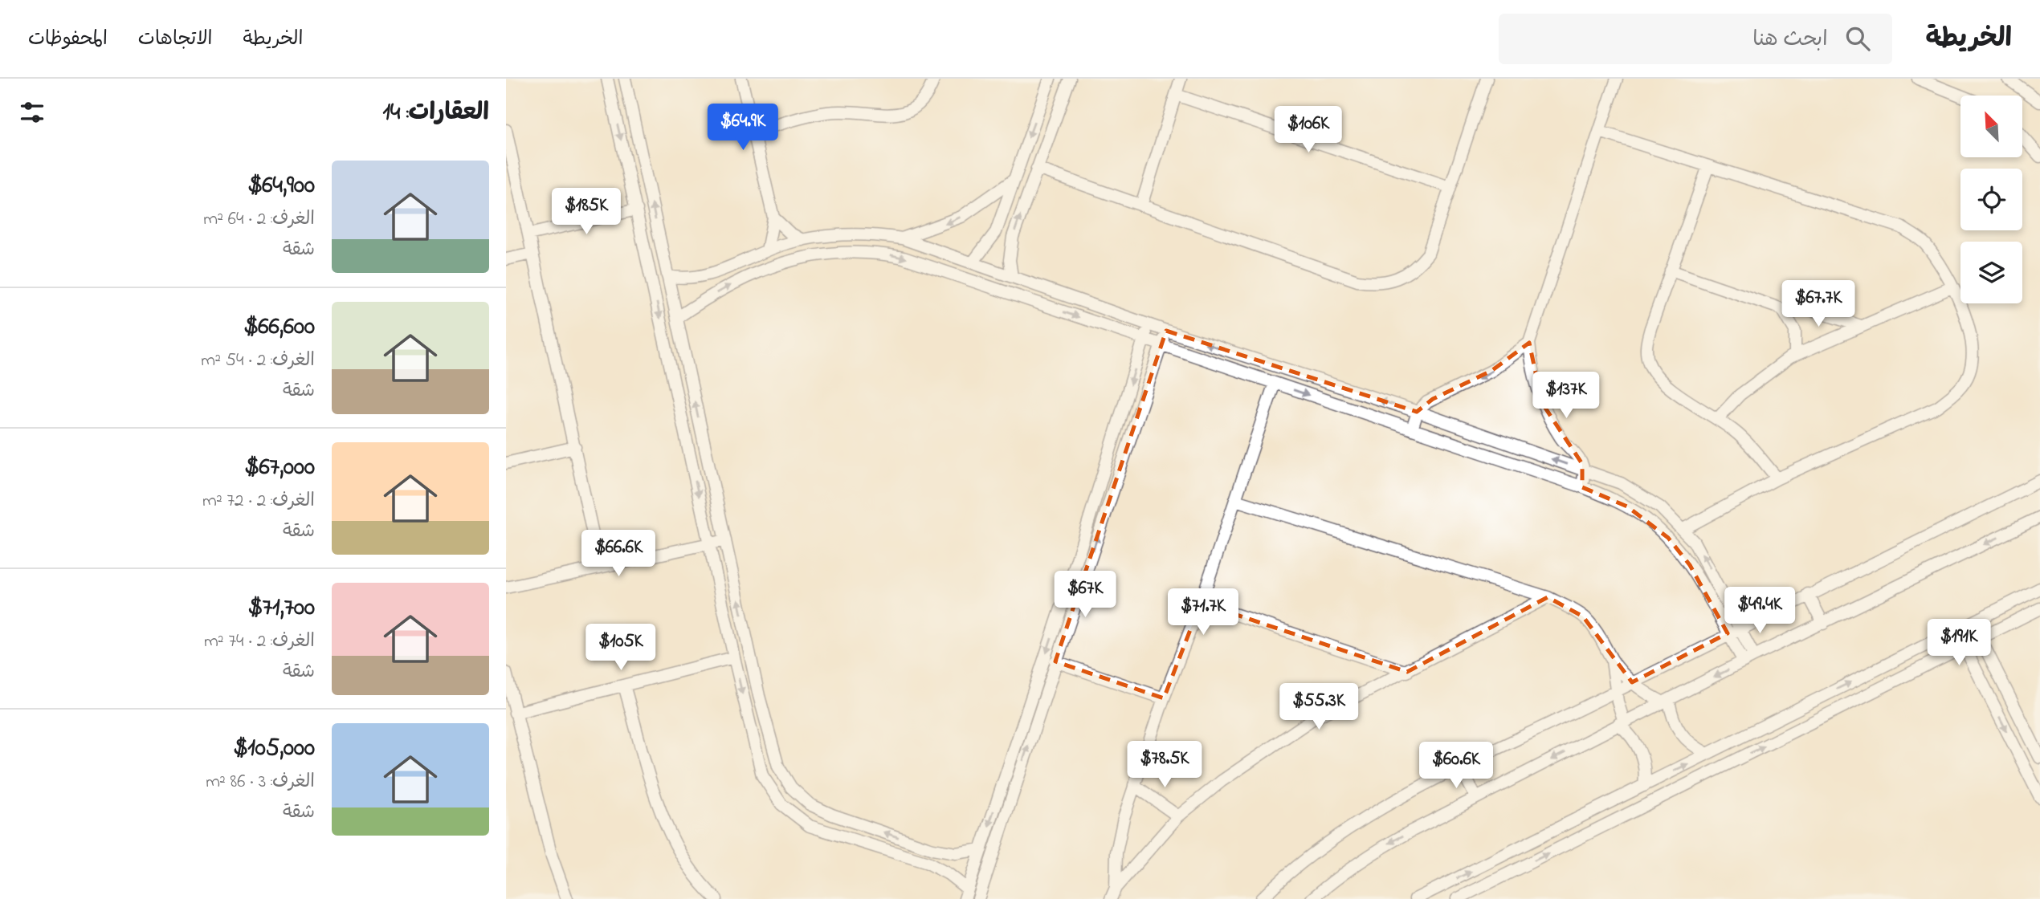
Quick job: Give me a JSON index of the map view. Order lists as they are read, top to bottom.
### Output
{
  "north": "top left",
  "page": {
    "header": "الخريطة",
    "search": "ابحث هنا",
    "nav": ["الخريطة", "الاتجاهات", "المحفوظات"],
    "heading": "العقارات: 14",
    "price": [
      "$64.9K",
      "$106K",
      "$185K",
      "$67.7K",
      "$137K",
      "$66.6K",
      "$67K",
      "$49.4K",
      "$71.7K",
      "$191K",
      "$105K",
      "$55.3K",
      "$78.5K",
      "$60.6K"
    ],
    "list": [
      {
        "name": "$64,900",
        "note": "الغرف: 2 · 64 m² · شقة"
      },
      {
        "name": "$66,600",
        "note": "الغرف: 2 · 54 m² · شقة"
      },
      {
        "name": "$67,000",
        "note": "الغرف: 2 · 72 m² · شقة"
      },
      {
        "name": "$71,700",
        "note": "الغرف: 2 · 74 m² · شقة"
      },
      {
        "name": "$105,000",
        "note": "الغرف: 3 · 86 m² · شقة"
      }
    ]
  }
}
